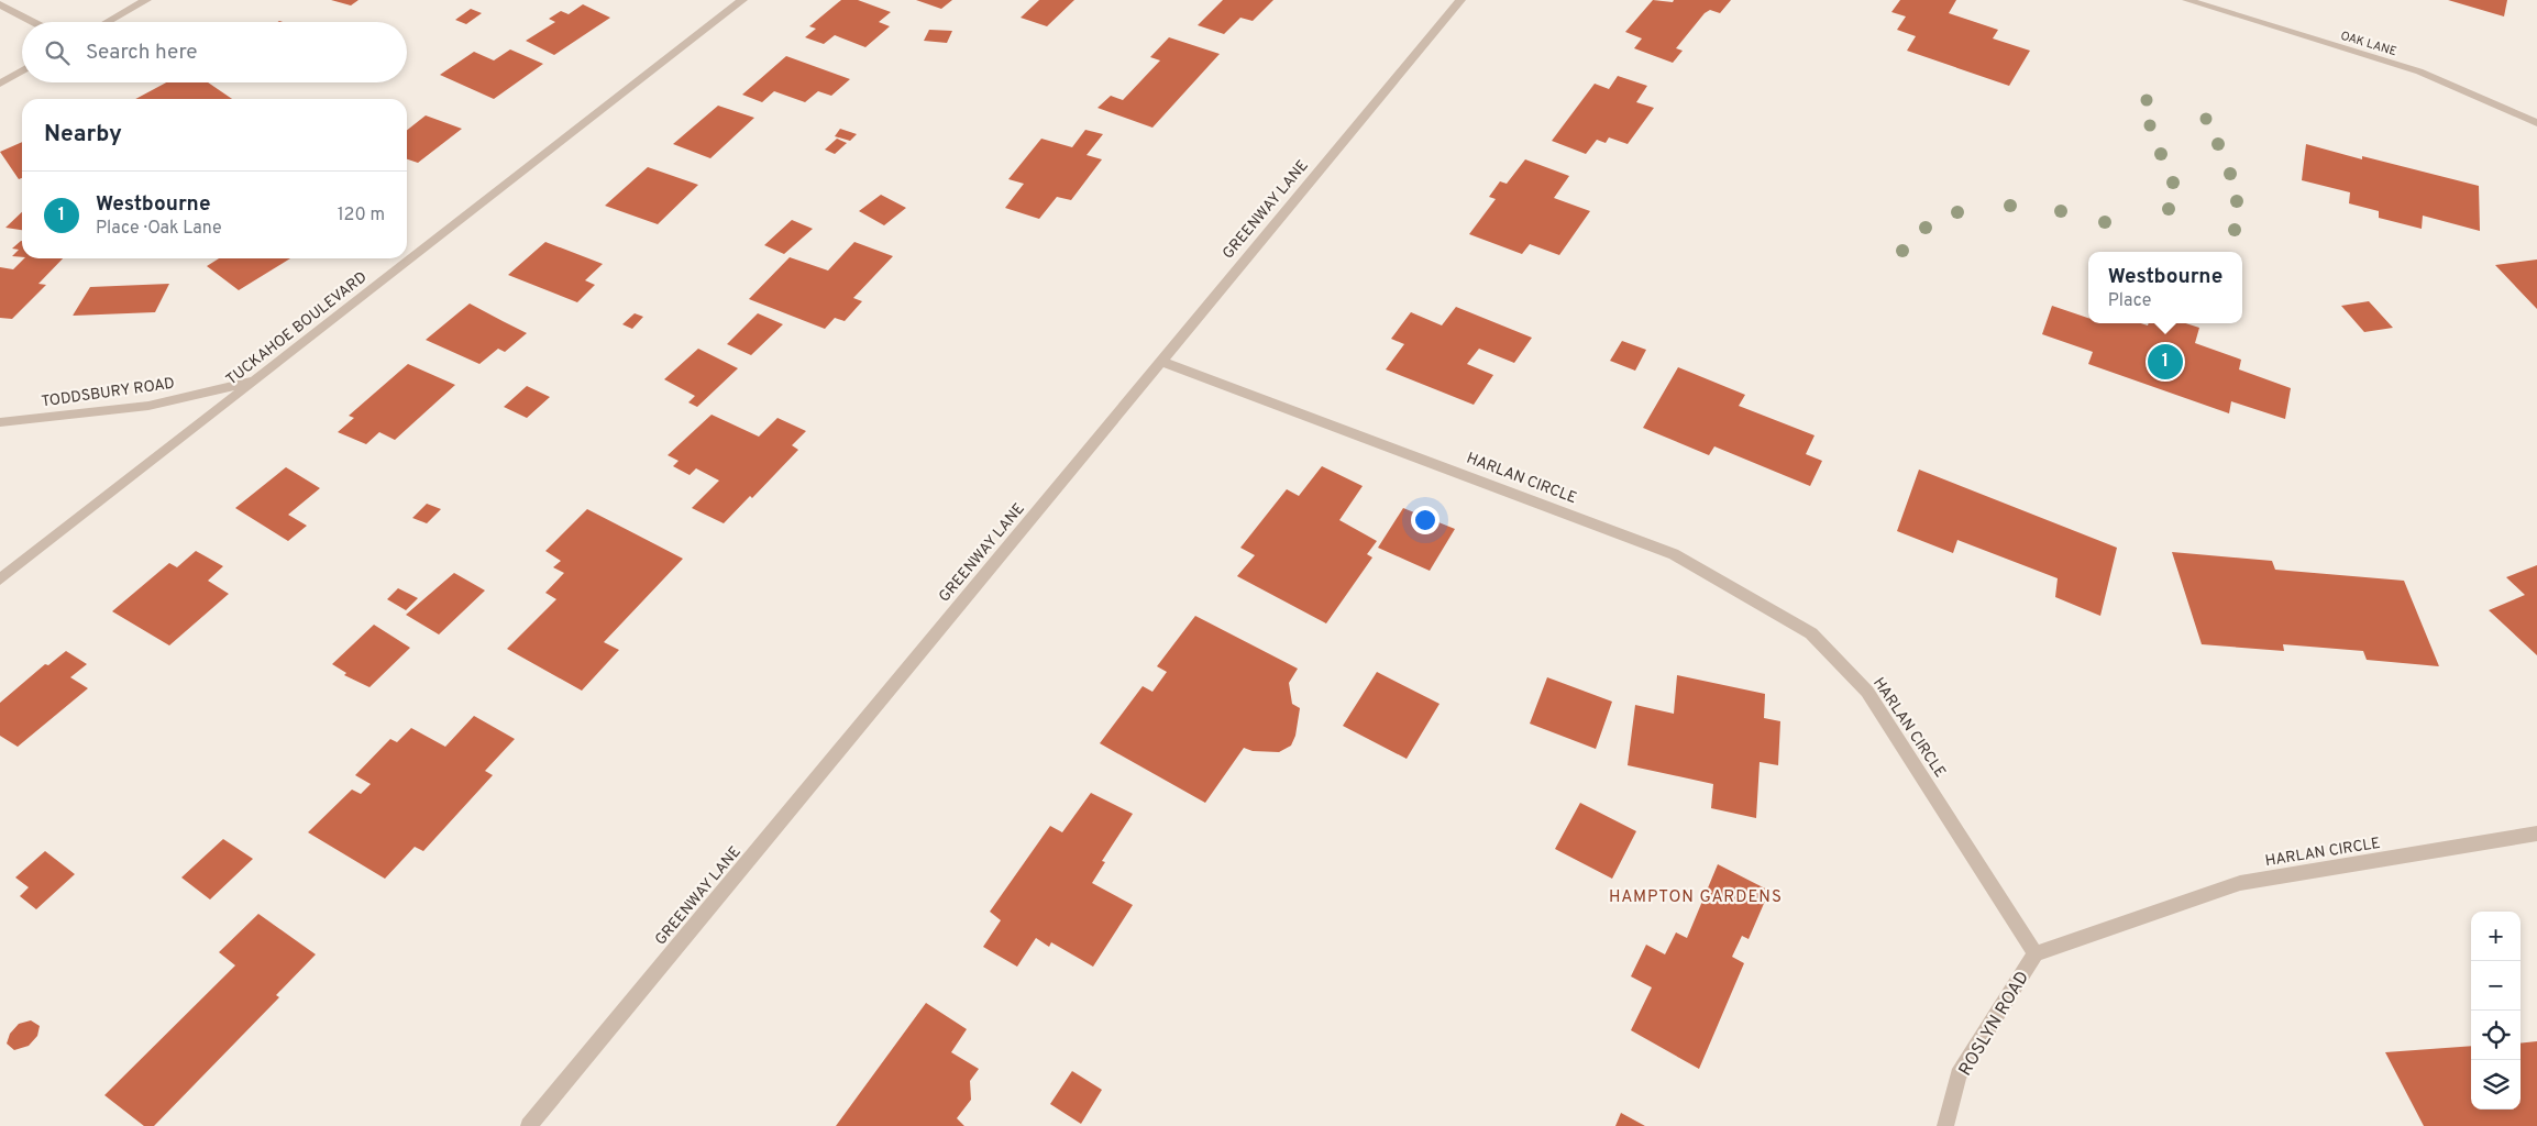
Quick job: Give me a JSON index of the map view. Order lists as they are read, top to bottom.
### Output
{
  "streets": {
    "street": [
      "OAK LANE",
      "GREENWAY LANE",
      "TUCKAHOE BOULEVARD",
      "TODDSBURY ROAD",
      "HARLAN CIRCLE",
      "ROSLYN ROAD"
    ]
  },
  "crossings": [
    ["GREENWAY LANE", "HARLAN CIRCLE"],
    ["TUCKAHOE BOULEVARD", "TODDSBURY ROAD"],
    ["HARLAN CIRCLE", "ROSLYN ROAD"]
  ],
  "districts": ["HAMPTON GARDENS"],
  "page": {
    "search": "Search here",
    "heading": "Nearby",
    "list": [
      {
        "mark": "1",
        "name": "Westbourne",
        "note": "Place · Oak Lane",
        "value": "120 m"
      }
    ],
    "popup": ["Westbourne", "Place"],
    "pins": "1",
    "map_buttons": ["+", "−"]
  }
}
